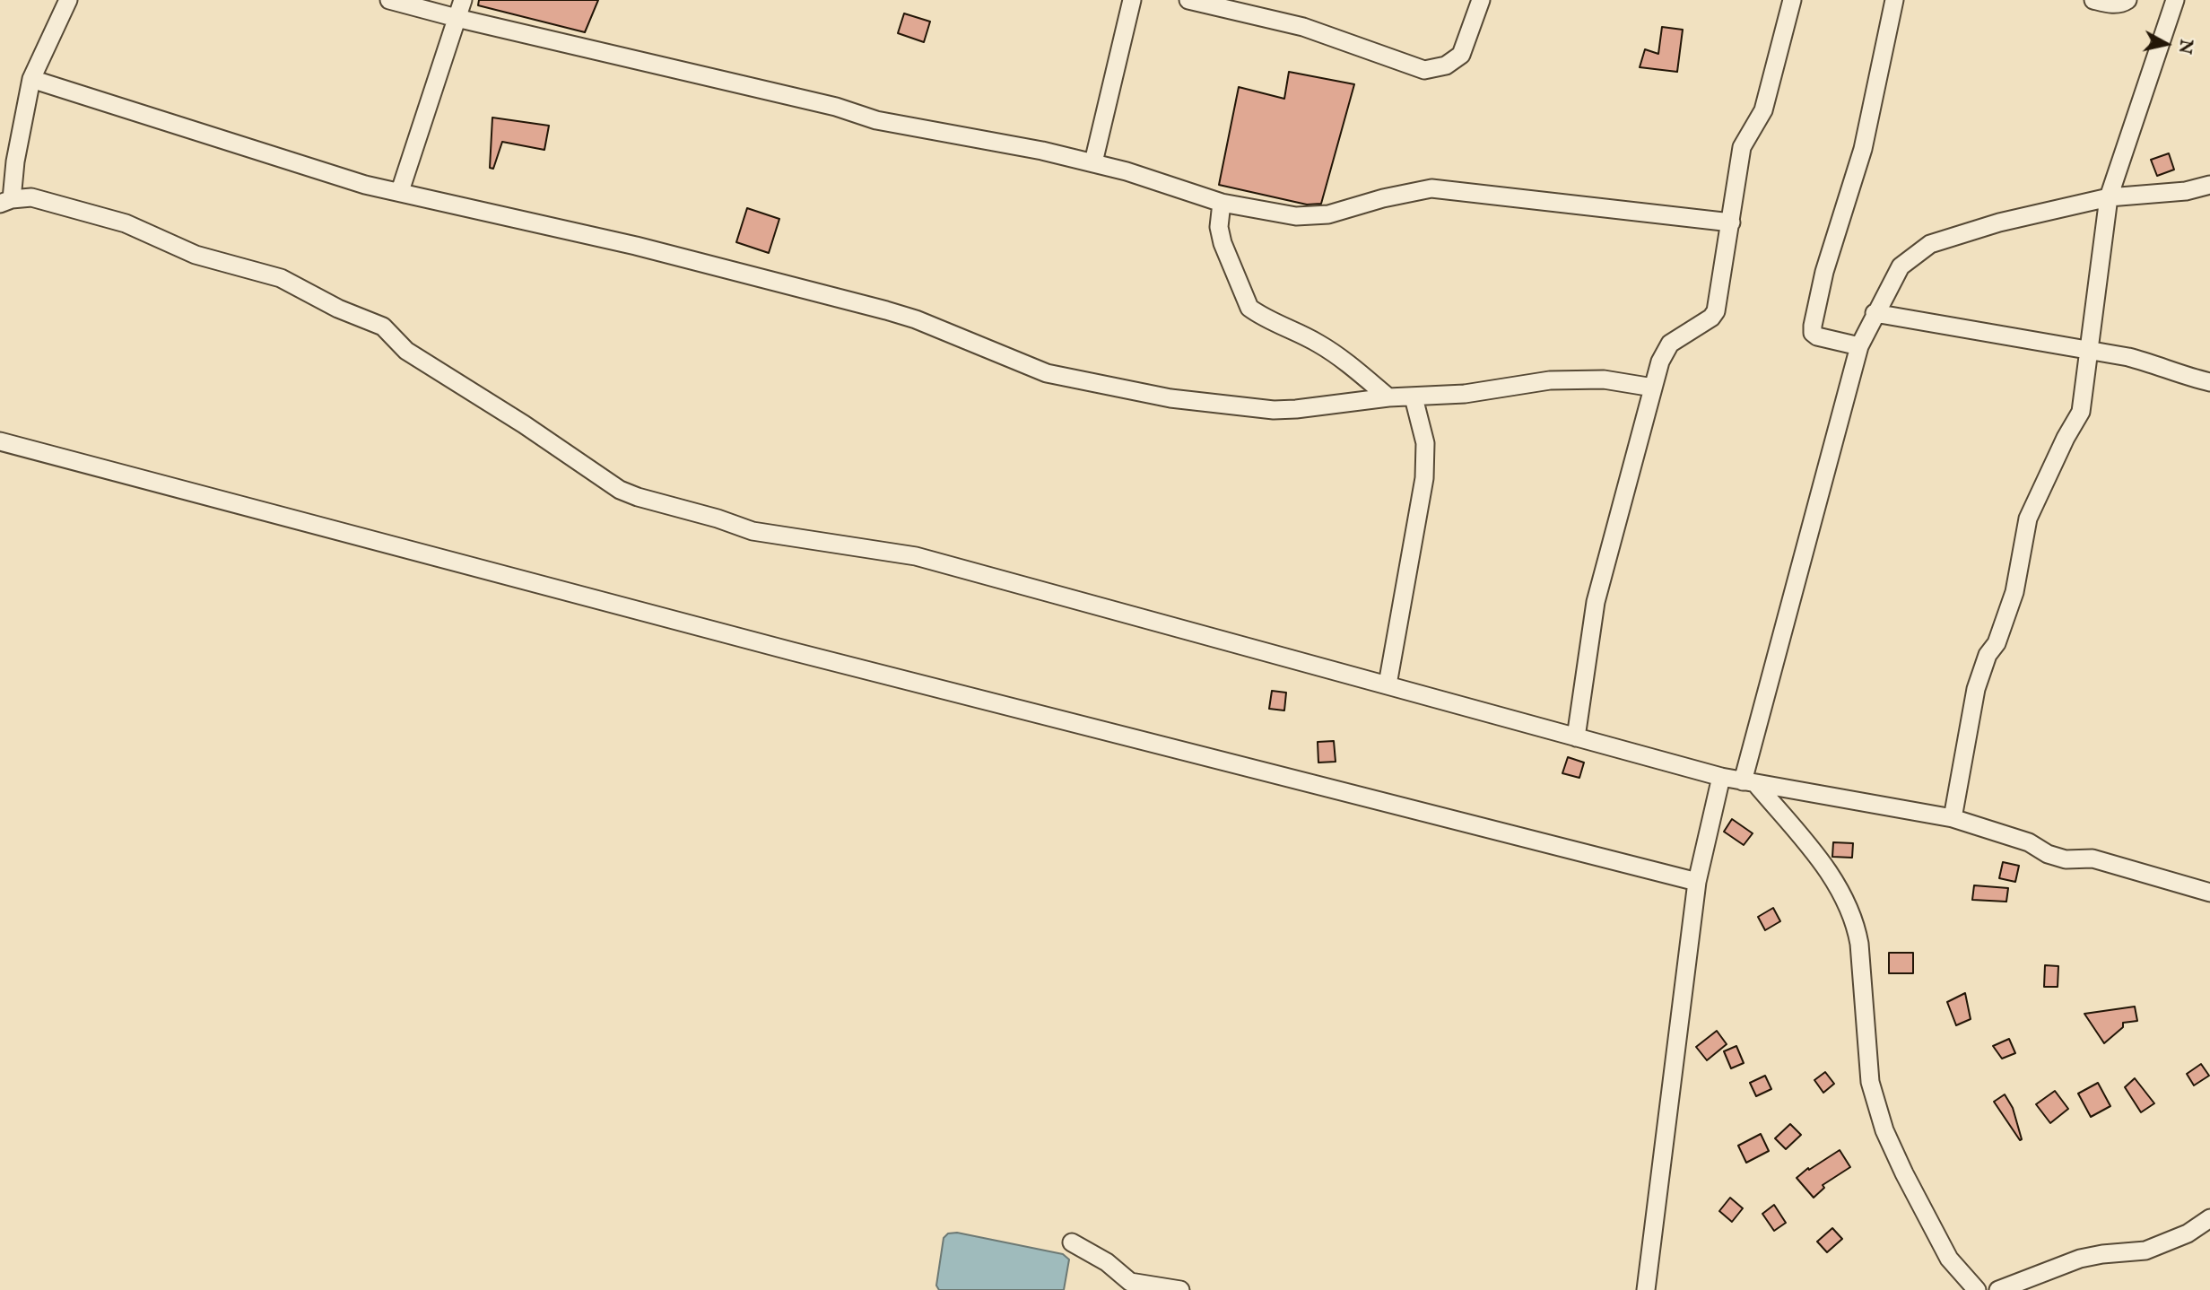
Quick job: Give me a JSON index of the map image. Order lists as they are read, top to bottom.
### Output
{
  "north": "right"
}
